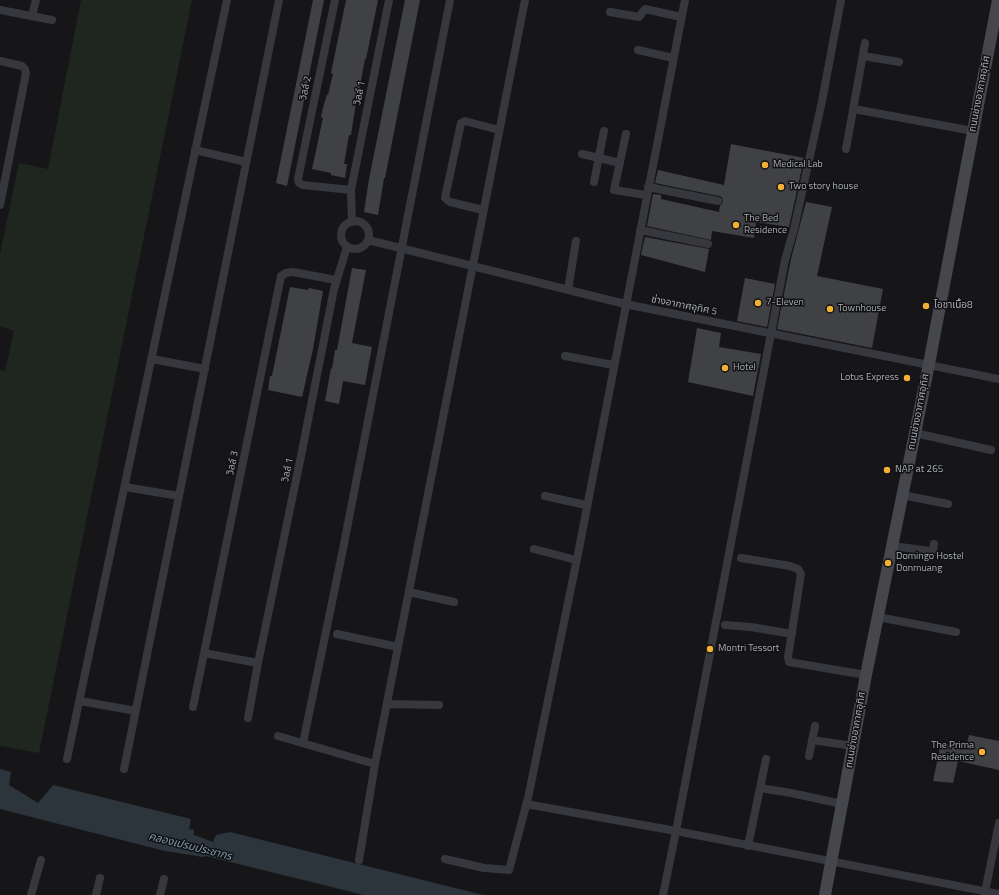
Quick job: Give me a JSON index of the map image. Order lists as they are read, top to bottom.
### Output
{
  "streets": {
    "street": [
      "วิลล์ 2",
      "วิลล์ 1",
      "ถนนช่างอากาศอุทิศ",
      "ช่างอากาศอุทิศ 5",
      "วิลล์ 3"
    ]
  },
  "crossings": [
    ["วิลล์ 2", "วิลล์ 1"],
    ["วิลล์ 1", "ช่างอากาศอุทิศ 5"],
    ["วิลล์ 1", "วิลล์ 3"],
    ["ถนนช่างอากาศอุทิศ", "ช่างอากาศอุทิศ 5"]
  ],
  "water": ["คลองเปรมประชากร"],
  "places": [
    "Medical Lab",
    "Two story house",
    "The Bed Residence",
    "7-Eleven",
    "โอชาเนื้อ8",
    "Townhouse",
    "Hotel",
    "Lotus Express",
    "NAP at 265",
    "Domingo Hostel Donmuang",
    "Montri Tessort",
    "The Prima Residence"
  ]
}
